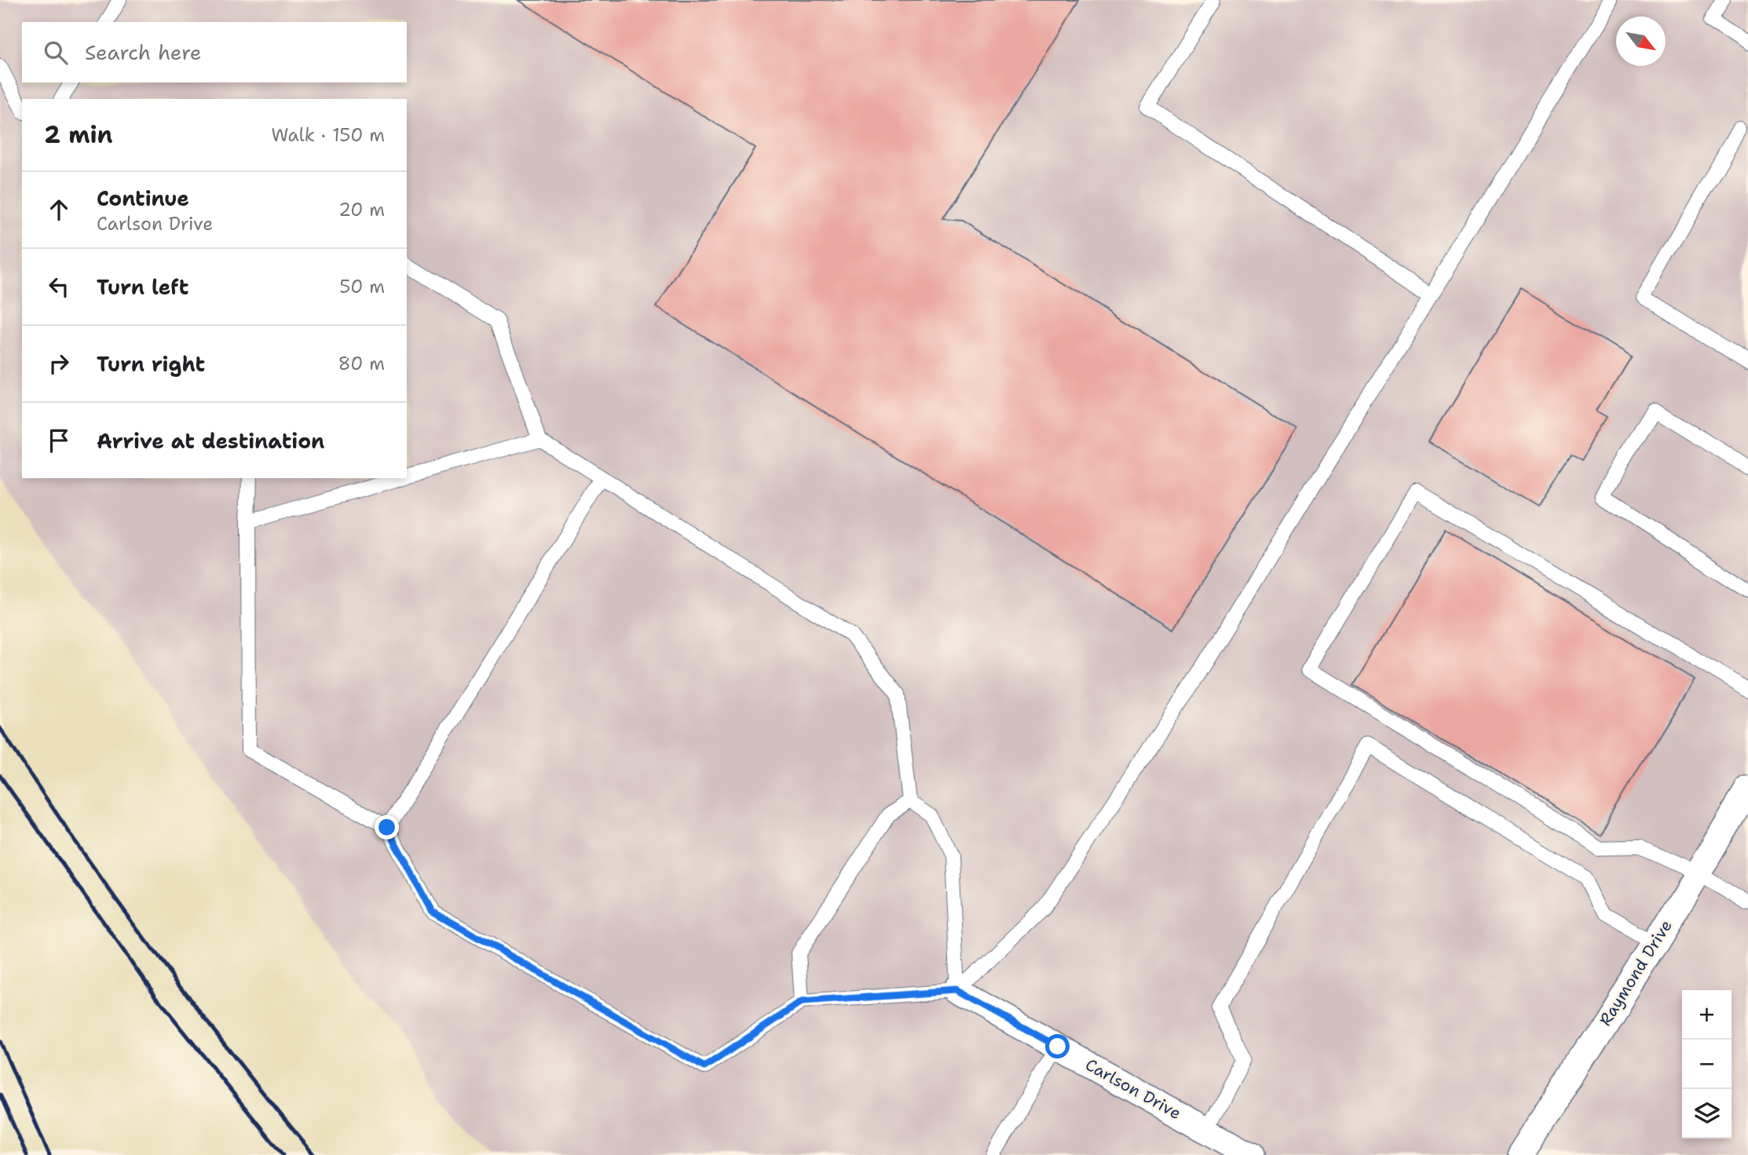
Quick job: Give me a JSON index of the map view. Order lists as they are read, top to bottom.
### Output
{
  "streets": {
    "street": ["Raymond Drive", "Carlson Drive"]
  },
  "north": "bottom right",
  "page": {
    "search": "Search here",
    "heading": ["2 min", "Walk · 150 m"],
    "list": [
      ["Continue", "Carlson Drive", "20 m"],
      ["Turn left", "50 m"],
      ["Turn right", "80 m"],
      "Arrive at destination"
    ],
    "map_buttons": ["+", "−"]
  }
}
